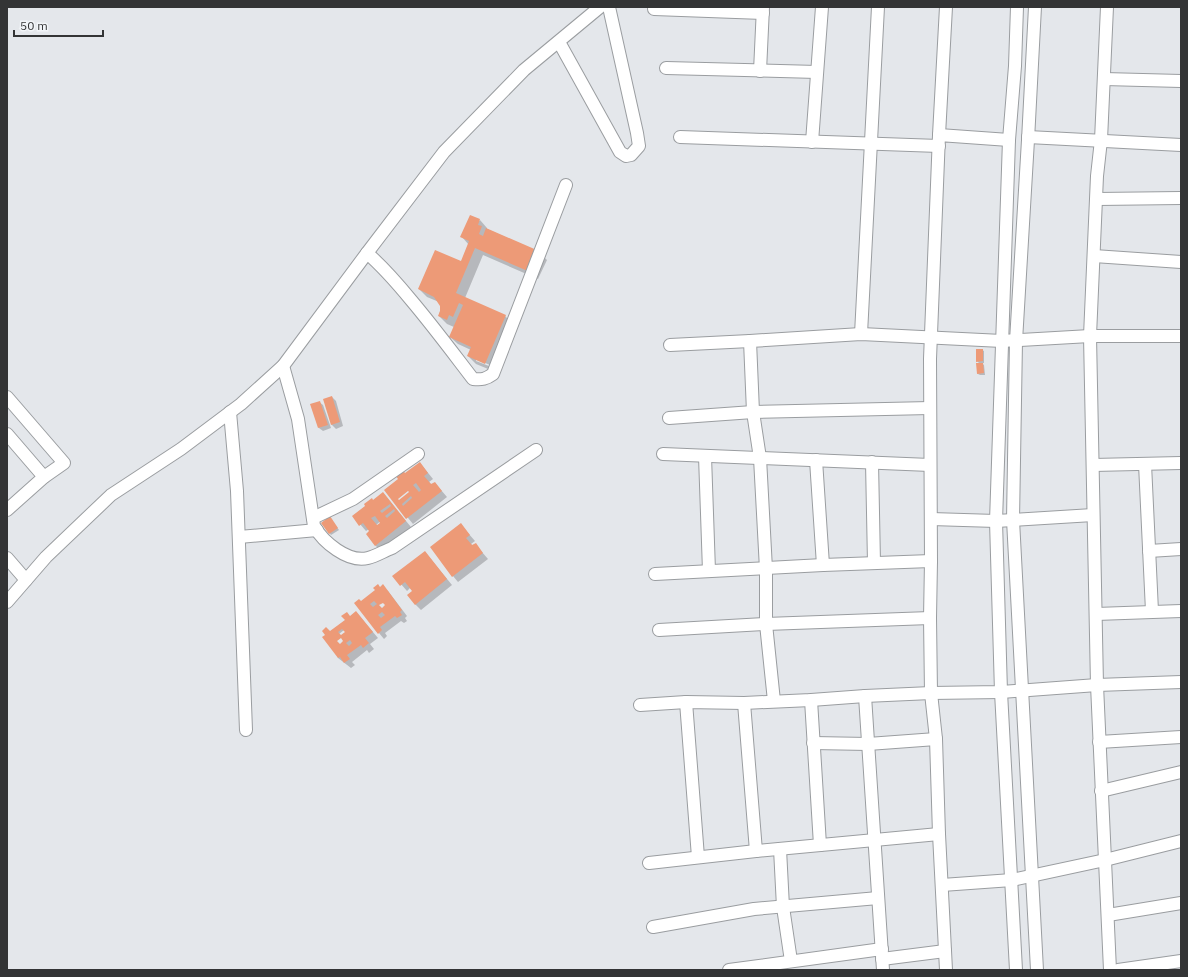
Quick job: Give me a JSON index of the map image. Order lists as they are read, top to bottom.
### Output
{
  "scale_bar": "50 m"
}
